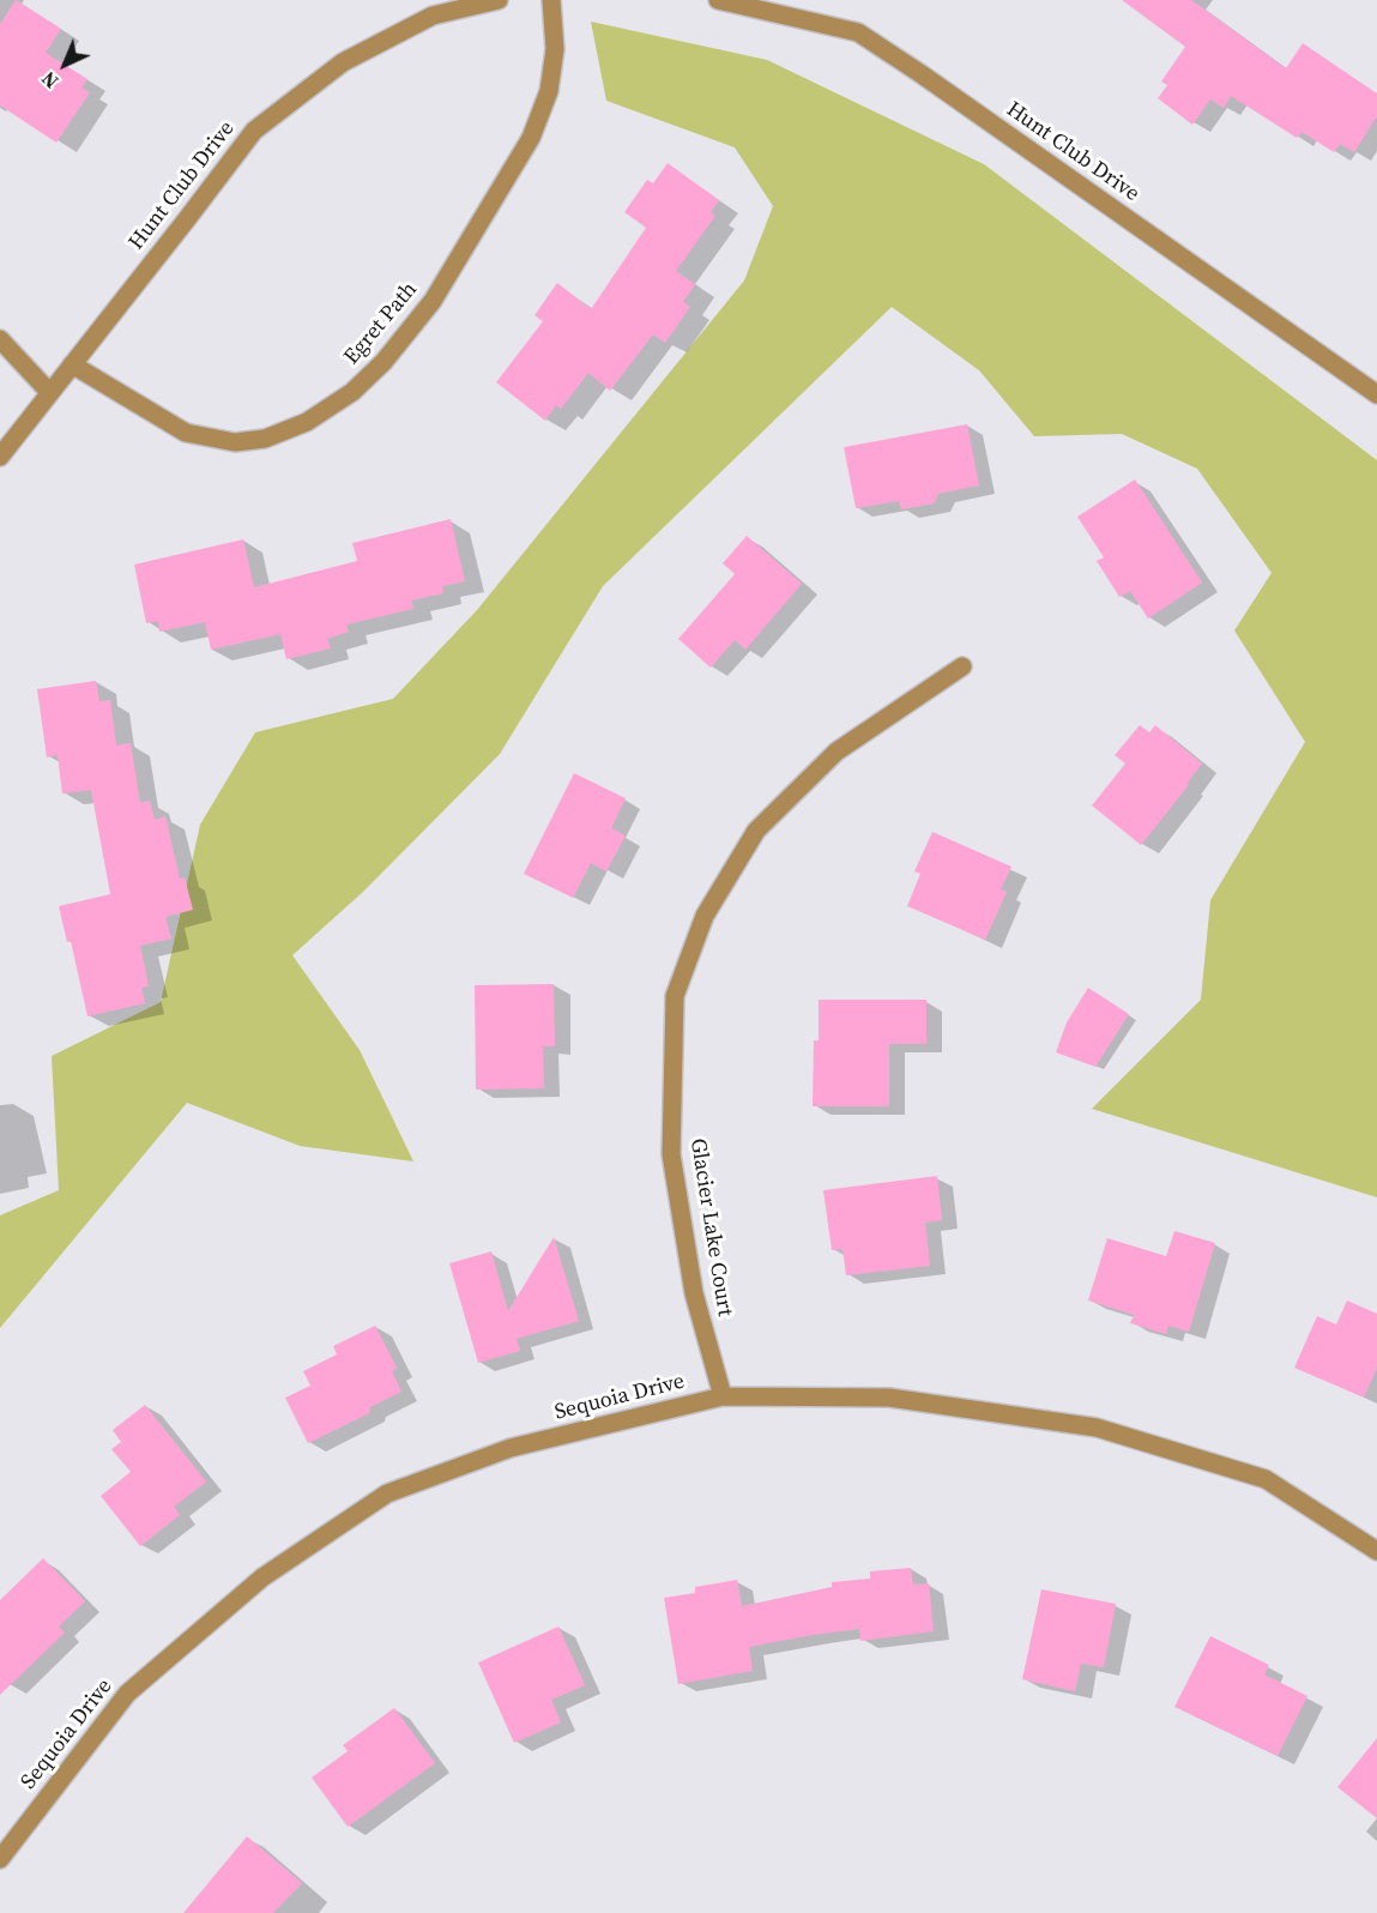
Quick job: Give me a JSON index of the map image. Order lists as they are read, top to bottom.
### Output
{
  "streets": {
    "street": [
      "Hunt Club Drive",
      "Egret Path",
      "Glacier Lake Court",
      "Sequoia Drive"
    ]
  },
  "crossings": [
    ["Hunt Club Drive", "Egret Path"],
    ["Glacier Lake Court", "Sequoia Drive"]
  ],
  "north": "bottom left"
}
